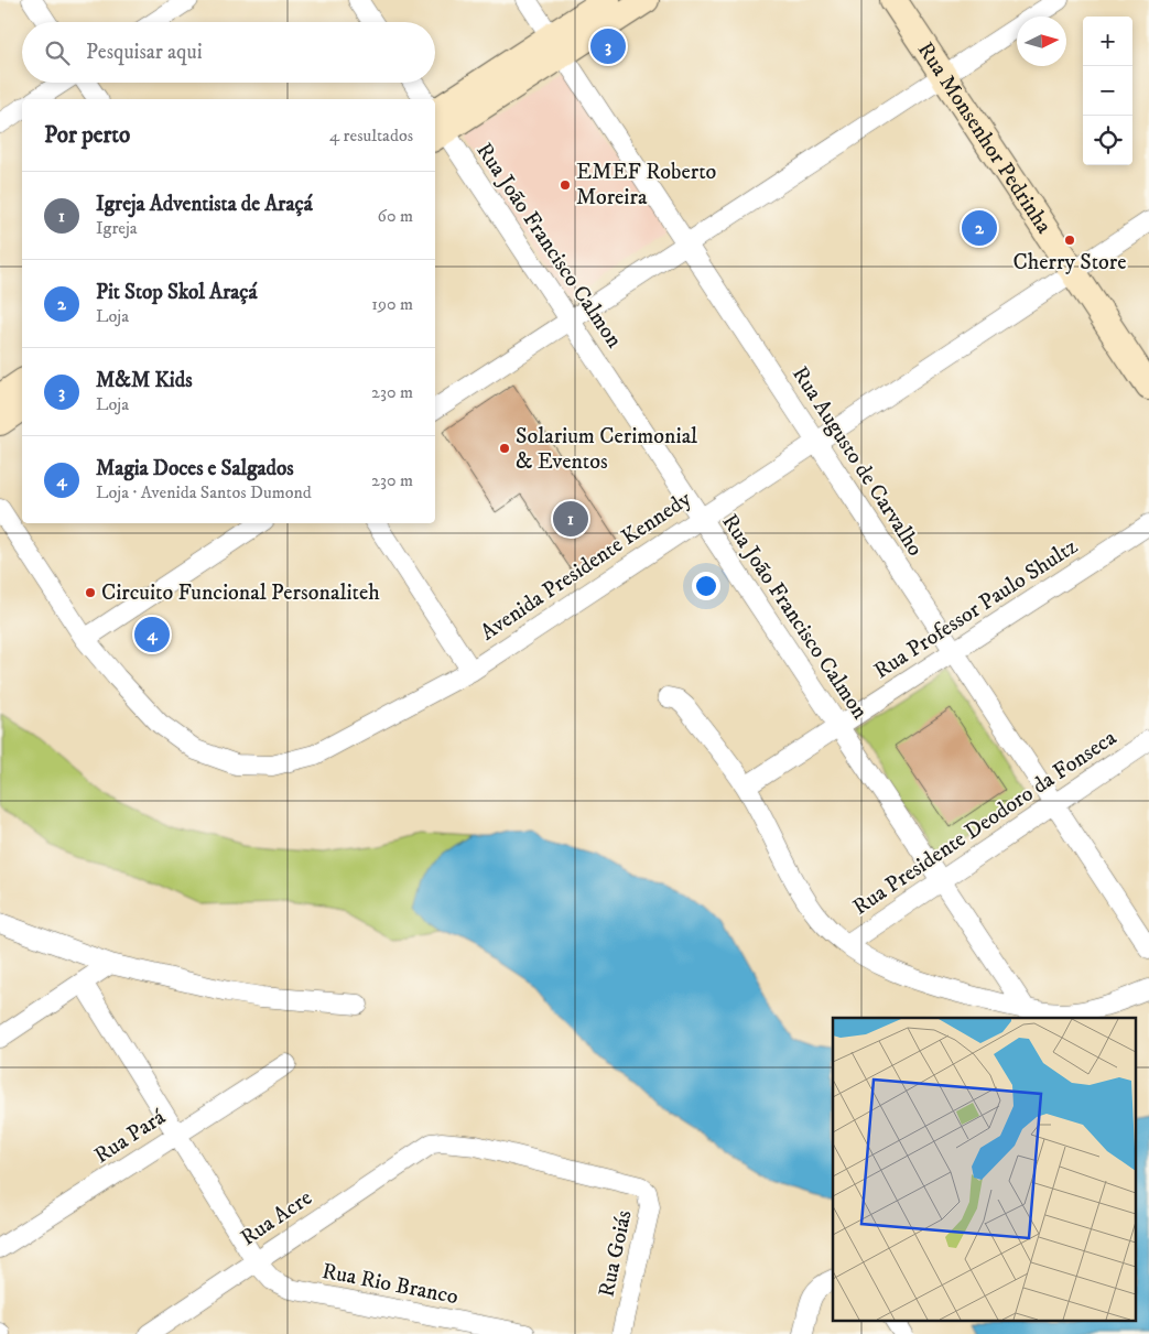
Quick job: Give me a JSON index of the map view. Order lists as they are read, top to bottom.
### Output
{
  "streets": {
    "main road": ["Rua Monsenhor Pedrinha"],
    "street": [
      "Rua João Francisco Calmon",
      "Rua Augusto de Carvalho",
      "Avenida Presidente Kennedy",
      "Rua Professor Paulo Shultz",
      "Rua Presidente Deodoro da Fonseca",
      "Rua Pará",
      "Rua Acre",
      "Rua Goiás",
      "Rua Rio Branco"
    ]
  },
  "crossings": [
    ["Rua Monsenhor Pedrinha", "Avenida Presidente Kennedy"],
    ["Rua João Francisco Calmon", "Avenida Presidente Kennedy"],
    ["Rua João Francisco Calmon", "Rua Professor Paulo Shultz"],
    ["Rua João Francisco Calmon", "Rua Presidente Deodoro da Fonseca"],
    ["Rua Augusto de Carvalho", "Avenida Presidente Kennedy"],
    ["Rua Augusto de Carvalho", "Rua Professor Paulo Shultz"],
    ["Rua Augusto de Carvalho", "Rua Presidente Deodoro da Fonseca"],
    ["Rua Pará", "Rua Rio Branco"],
    ["Rua Acre", "Rua Goiás"],
    ["Rua Acre", "Rua Rio Branco"]
  ],
  "places": [
    "EMEF Roberto Moreira",
    "Cherry Store",
    "Solarium Cerimonial & Eventos",
    "Circuito Funcional Personaliteh"
  ],
  "north": "right",
  "page": {
    "map_buttons": ["+", "−"],
    "search": "Pesquisar aqui",
    "pins": [
      "3",
      "2",
      "1",
      "4"
    ],
    "heading": ["Por perto", "4 resultados"],
    "list": [
      {
        "mark": "1",
        "name": "Igreja Adventista de Araçá",
        "note": "Igreja",
        "value": "60 m"
      },
      {
        "mark": "2",
        "name": "Pit Stop Skol Araçá",
        "note": "Loja",
        "value": "190 m"
      },
      {
        "mark": "3",
        "name": "M&M Kids",
        "note": "Loja",
        "value": "230 m"
      },
      {
        "mark": "4",
        "name": "Magia Doces e Salgados",
        "note": "Loja · Avenida Santos Dumond",
        "value": "230 m"
      }
    ]
  }
}
